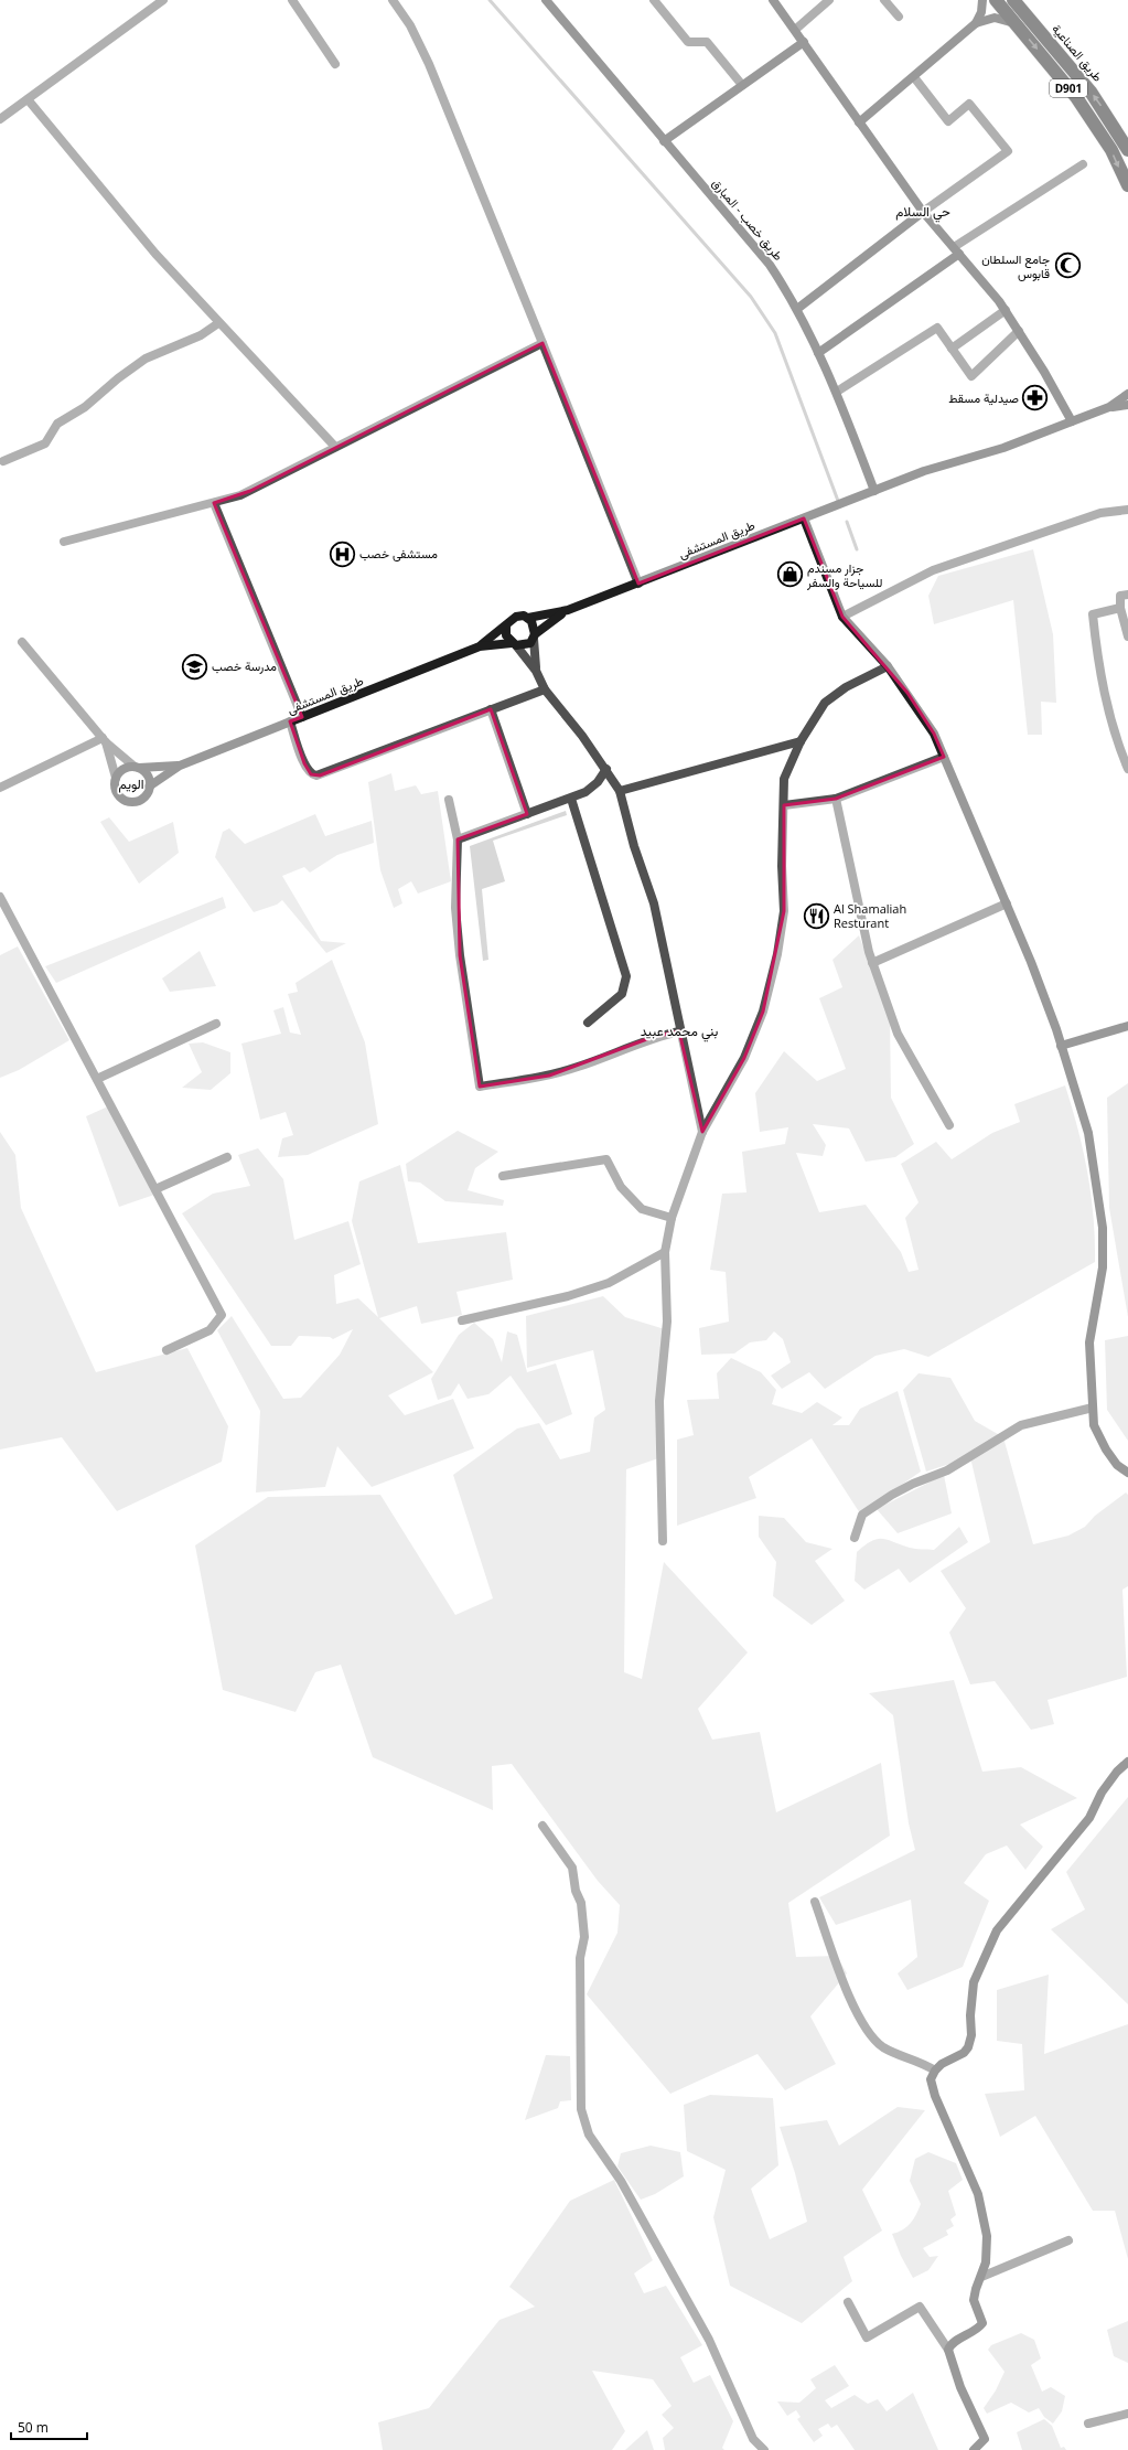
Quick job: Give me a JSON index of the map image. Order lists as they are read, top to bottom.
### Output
{
  "streets": {
    "highway": ["طريق الصناعية", "D901"],
    "street": ["طريق خصب - المبارق", "طريق المستشفى"]
  },
  "crossings": [
    ["طريق خصب - المبارق", "طريق المستشفى"]
  ],
  "districts": ["حي السلام", "الويم", "بني محمد عبيد"],
  "places": {
    "mosque": ["جامع السلطان قابوس"],
    "pharmacy": ["صيدلية مسقط"],
    "hospital": ["مستشفى خصب"],
    "shop": ["جزار مسندم للسياحة والسفر"],
    "school or university": ["مدرسة خصب"],
    "restaurant": ["Al Shamaliah Resturant"]
  },
  "scale_bar": "50 m"
}
